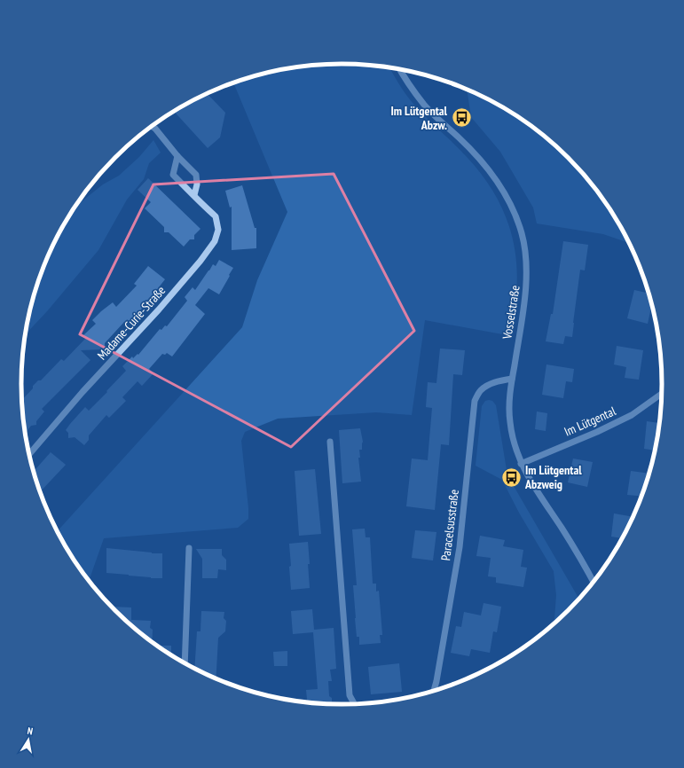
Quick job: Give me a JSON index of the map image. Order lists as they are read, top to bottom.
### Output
{
  "streets": {
    "street": [
      "Vosselstraße",
      "Madame-Curie-Straße",
      "Im Lütgental",
      "Paracelsusstraße"
    ]
  },
  "crossings": [
    ["Vosselstraße", "Im Lütgental"],
    ["Vosselstraße", "Paracelsusstraße"]
  ],
  "places": {
    "bus stop": ["Im Lütgental Abzw.", "Im Lütgental Abzweig"]
  },
  "north": "top"
}
